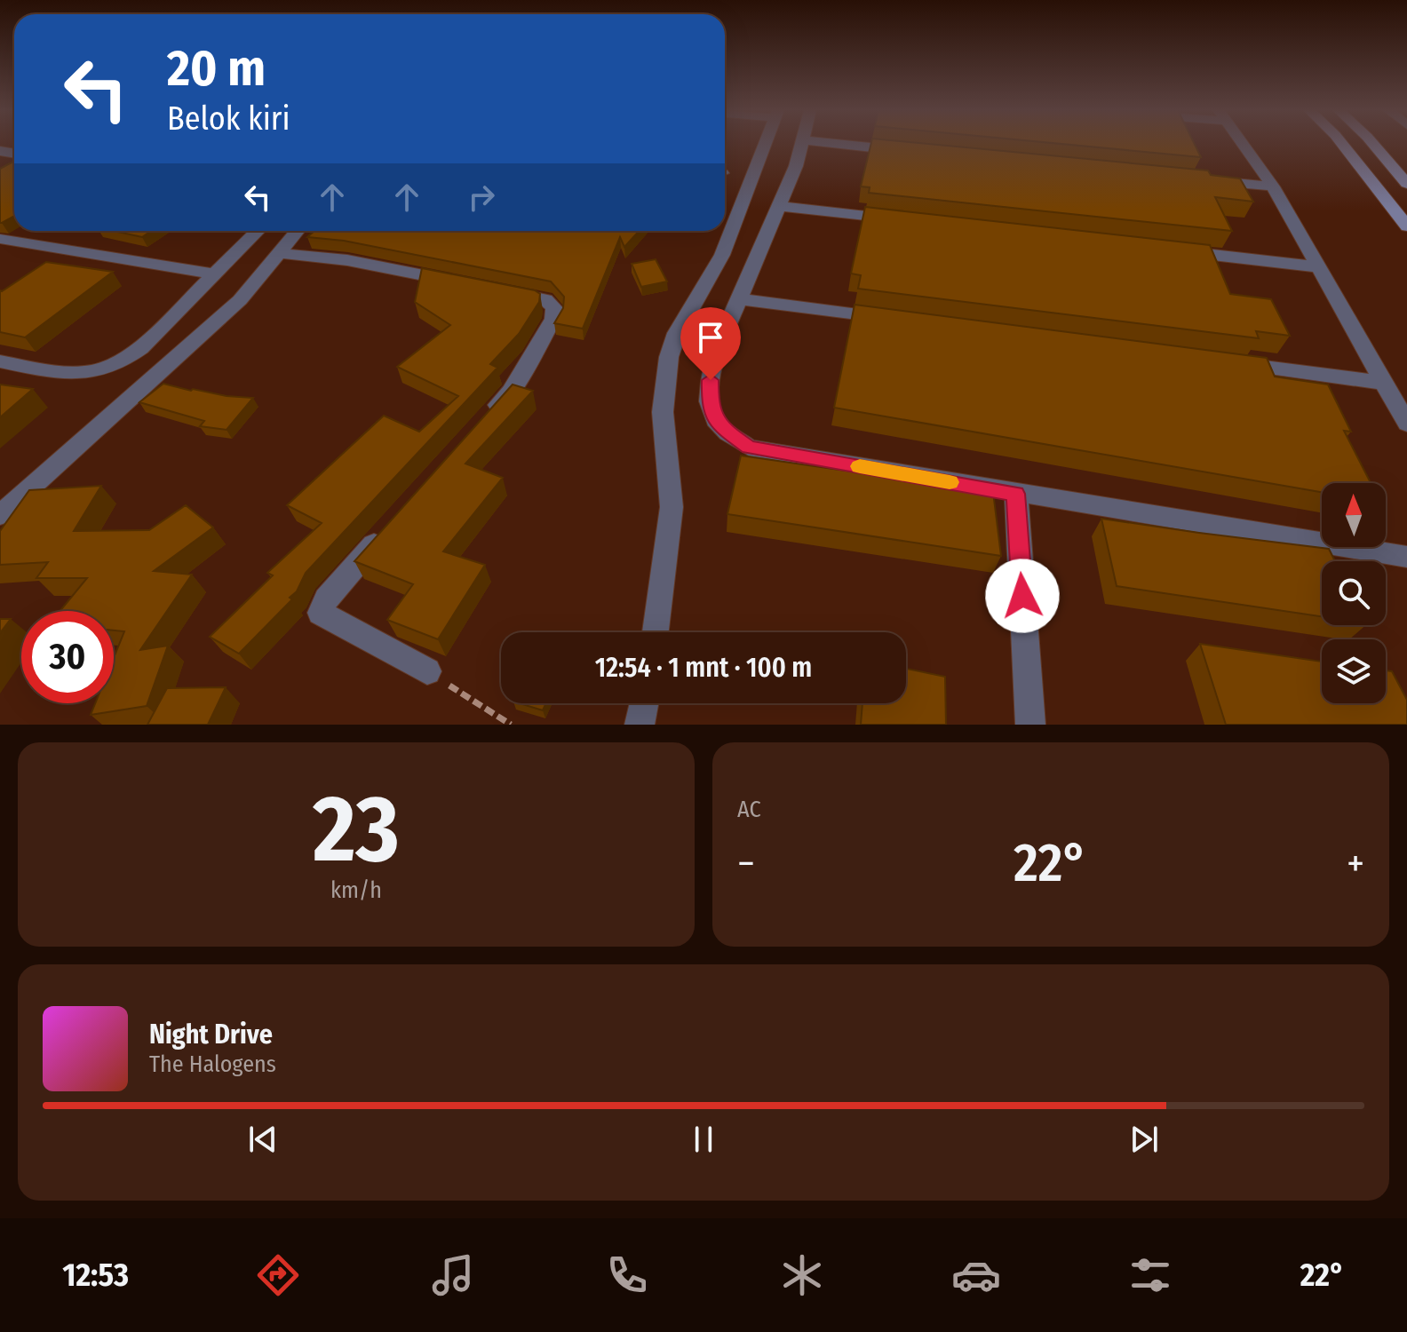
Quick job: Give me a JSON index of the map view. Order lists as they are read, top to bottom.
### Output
{
  "north": "top",
  "page": {
    "turn": ["20 m", "Belok kiri"],
    "limit": "30",
    "trip": "12:54 · 1 mnt · 100 m",
    "tile": [
      ["23", "km/h"],
      "AC"
    ],
    "heat": ["−", "22°", "+"],
    "song": ["Night Drive", "The Halogens"],
    "tabs": ["12:53", "22°"]
  }
}
